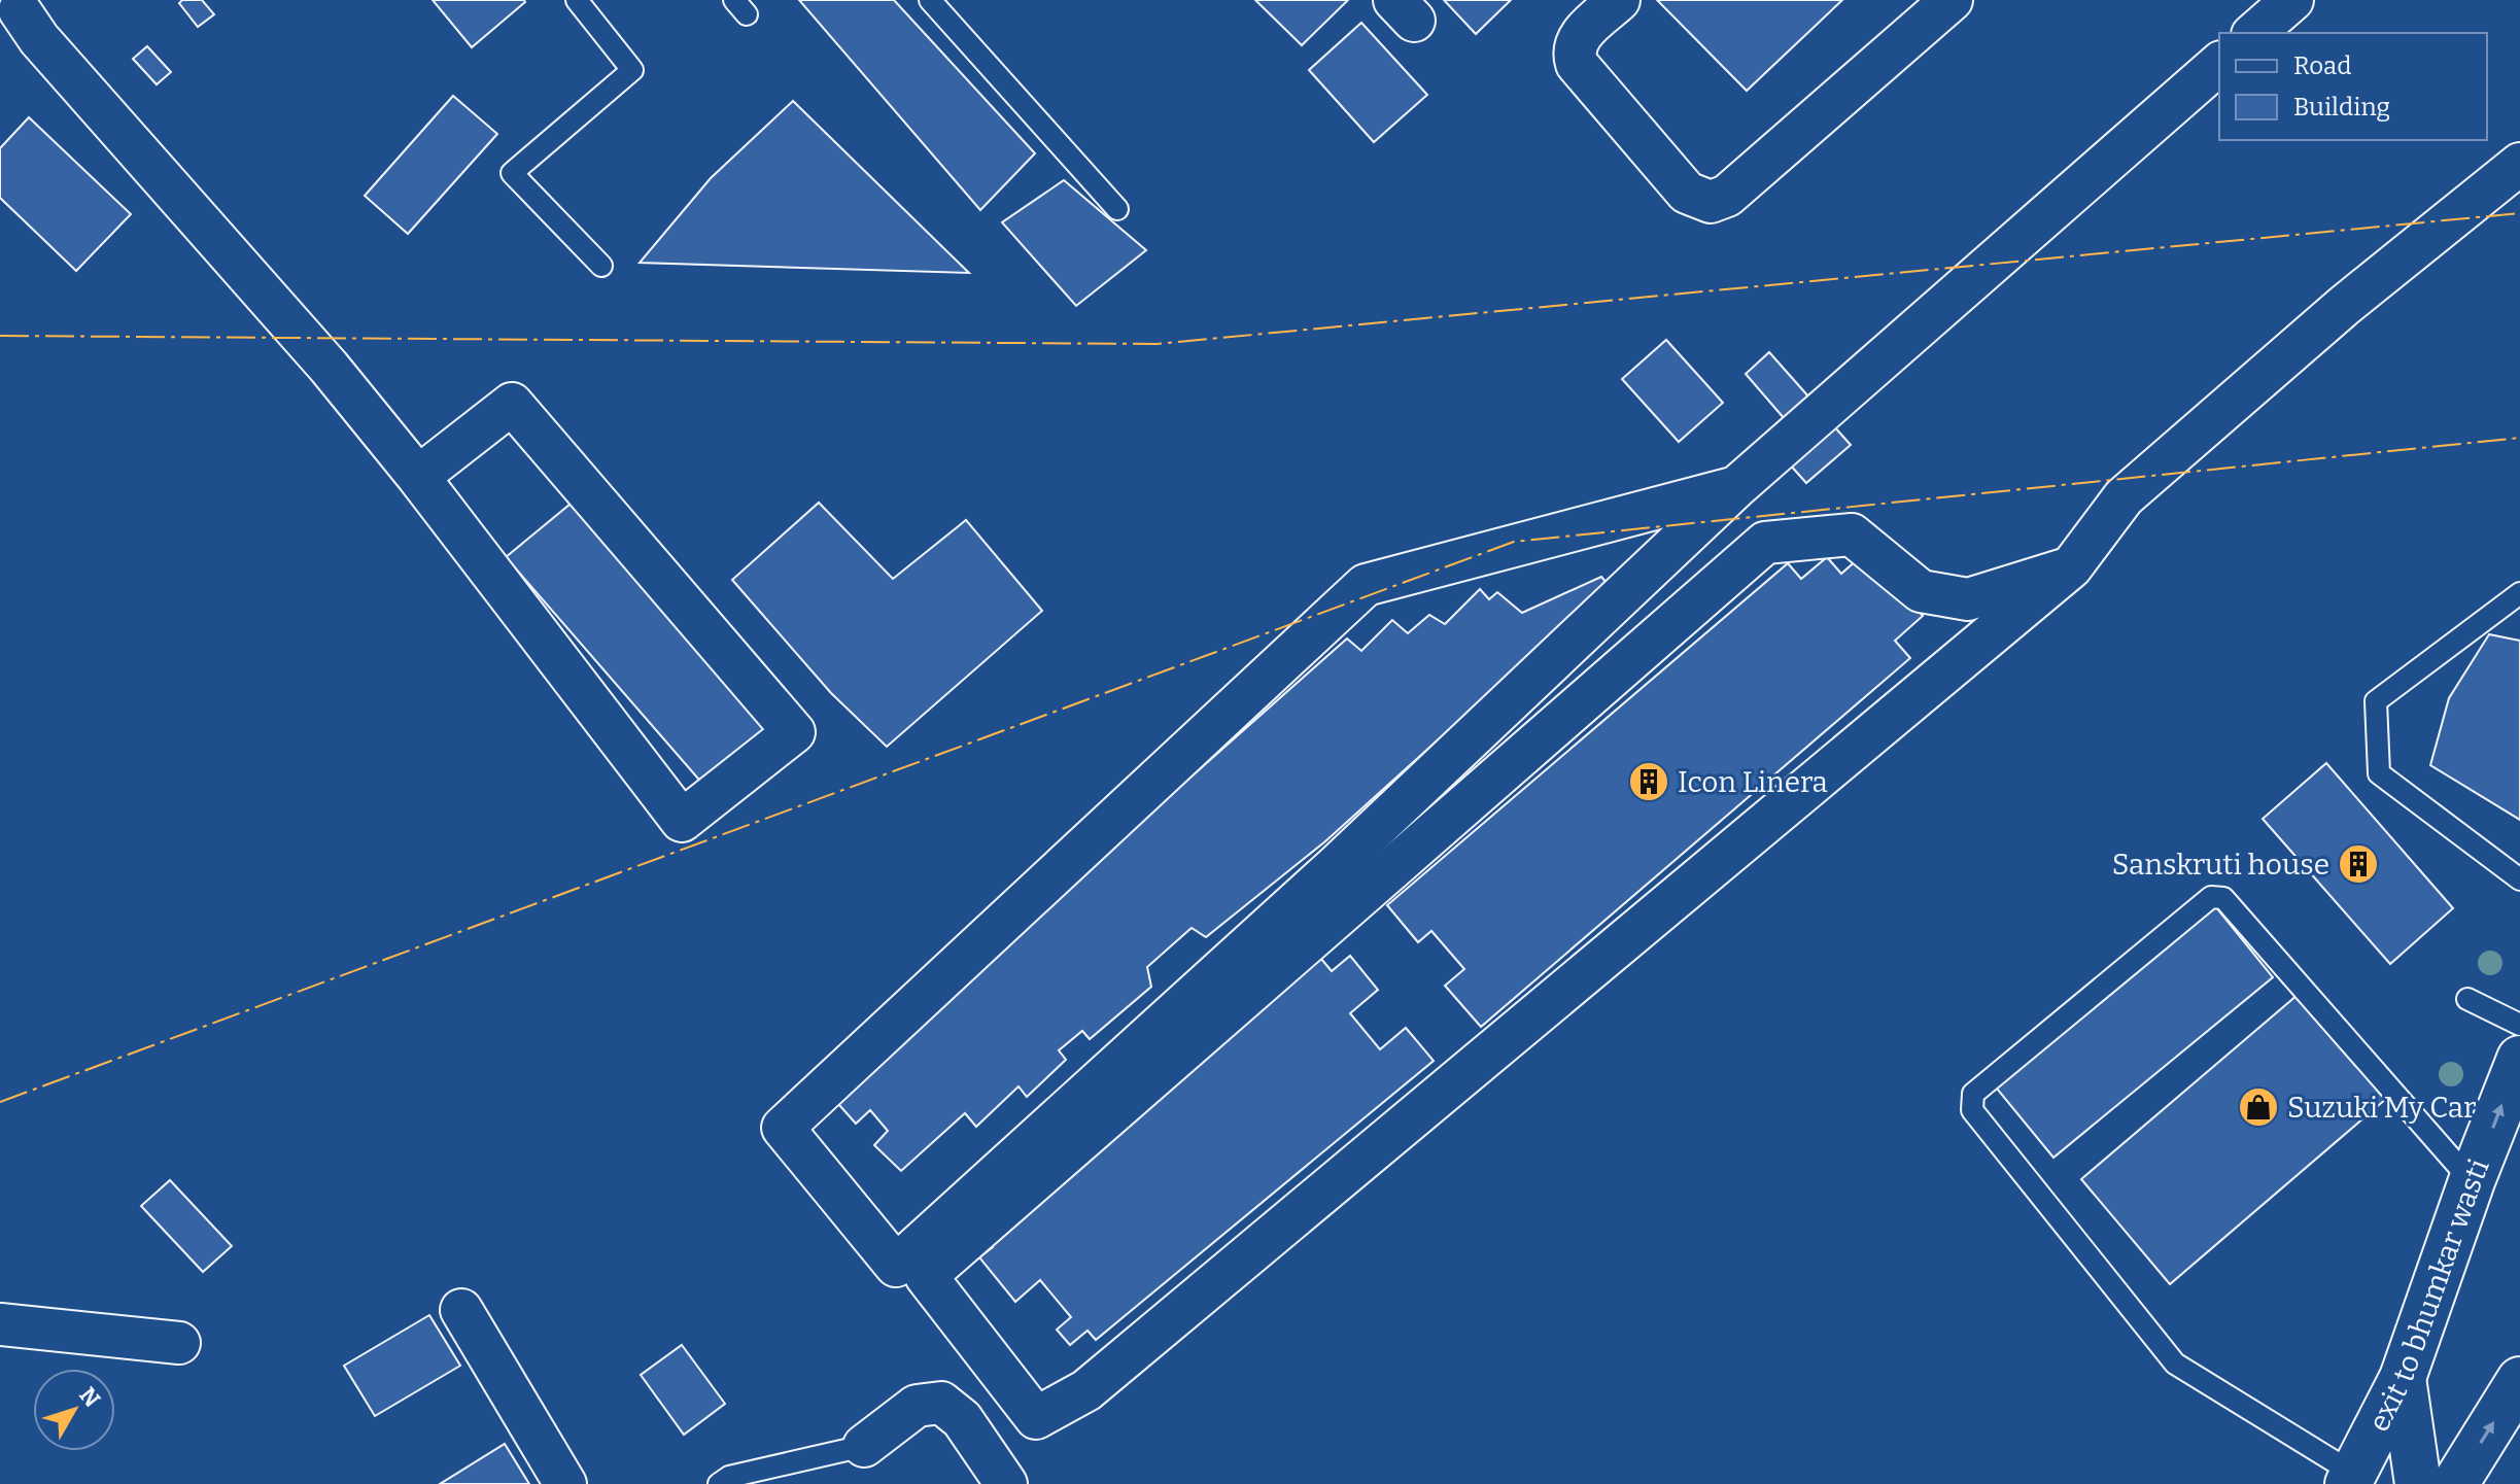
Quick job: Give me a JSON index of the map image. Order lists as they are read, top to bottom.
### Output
{
  "streets": {
    "main road": ["exit to bhumkar wasti"]
  },
  "places": {
    "building": ["Icon Linera", "Sanskruti house"],
    "shop": ["Suzuki My Car"]
  },
  "legend": ["Road", "Building"],
  "north": "top right"
}
